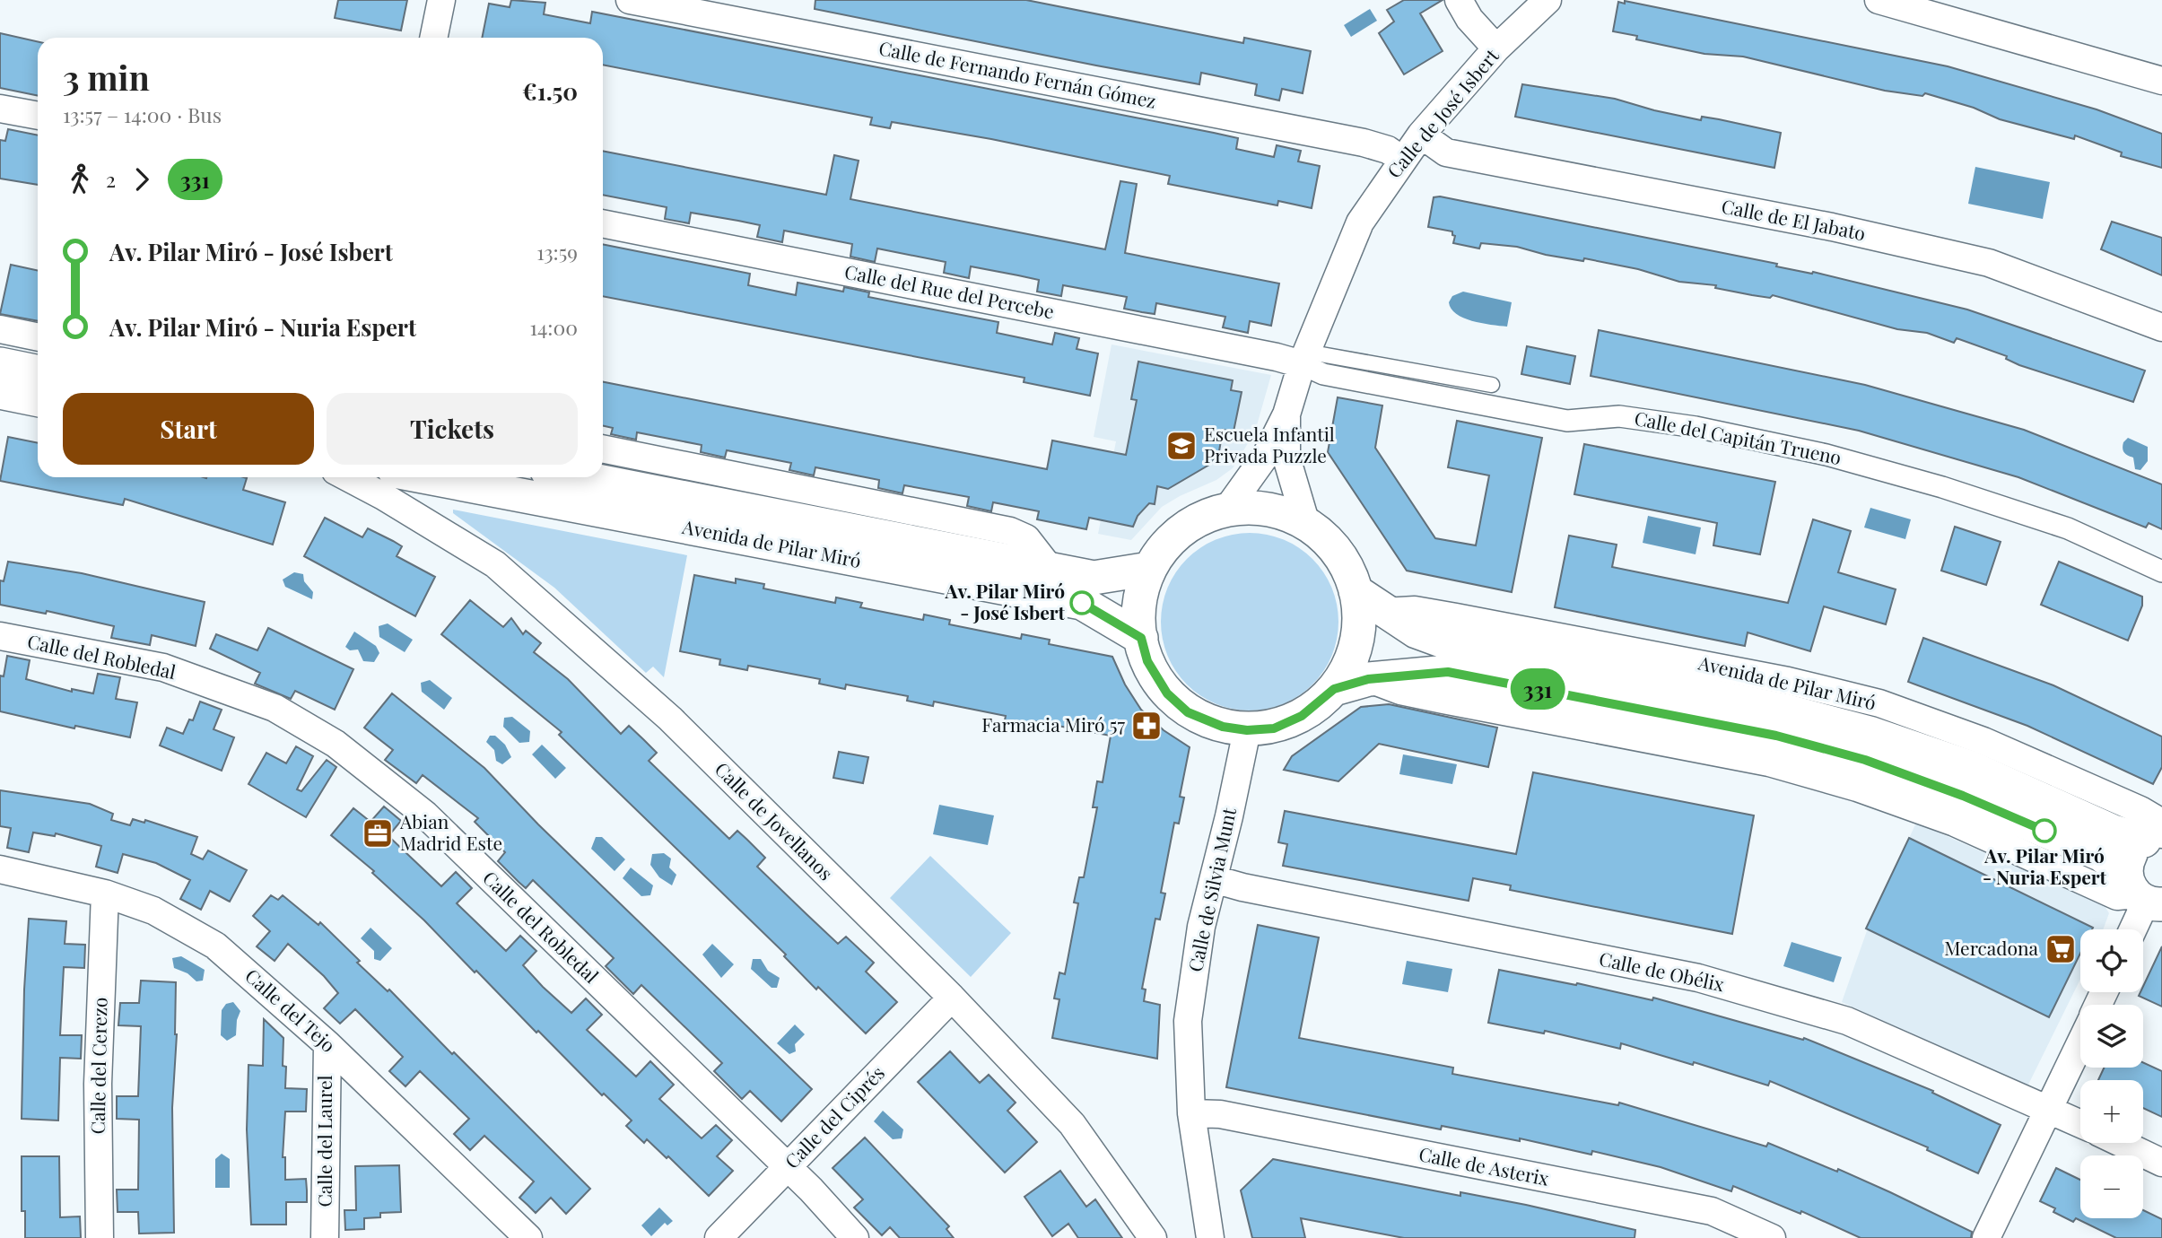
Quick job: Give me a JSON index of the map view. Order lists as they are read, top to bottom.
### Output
{
  "streets": {
    "street": [
      "Calle de Fernando Fernán Gómez",
      "Calle de José Isbert",
      "Calle de El Jabato",
      "Calle del Rue del Percebe",
      "Calle del Capitán Trueno",
      "Avenida de Pilar Miró",
      "Calle del Robledal",
      "Calle de Jovellanos",
      "Calle de Silvia Munt",
      "Calle de Obélix",
      "Calle del Tejo",
      "Calle del Cerezo",
      "Calle del Ciprés",
      "Calle del Laurel",
      "Calle de Asterix"
    ]
  },
  "crossings": [
    ["Calle de Fernando Fernán Gómez", "Calle de José Isbert"],
    ["Calle de José Isbert", "Calle de El Jabato"],
    ["Calle de José Isbert", "Calle del Rue del Percebe"],
    ["Calle de José Isbert", "Calle del Capitán Trueno"],
    ["Calle de José Isbert", "Avenida de Pilar Miró"],
    ["Calle de José Isbert", "Calle de Silvia Munt"],
    ["Calle del Rue del Percebe", "Calle del Capitán Trueno"],
    ["Avenida de Pilar Miró", "Calle de Silvia Munt"],
    ["Calle del Robledal", "Calle del Ciprés"],
    ["Calle de Jovellanos", "Calle del Ciprés"],
    ["Calle de Silvia Munt", "Calle de Obélix"],
    ["Calle de Silvia Munt", "Calle de Asterix"],
    ["Calle del Tejo", "Calle del Cerezo"],
    ["Calle del Tejo", "Calle del Laurel"]
  ],
  "places": {
    "school or university": ["Escuela Infantil Privada Puzzle"],
    "other": ["Av. Pilar Miró - José Isbert", "Av. Pilar Miró - Nuria Espert"],
    "pharmacy": ["Farmacia Miró 57"],
    "office": ["Abian Madrid Este"],
    "supermarket": ["Mercadona"]
  },
  "lines": ["bus line 331"],
  "page": {
    "on_map": "331",
    "heading": ["3 min", "13:57 – 14:00 · Bus", "€1.50"],
    "legs": ["2", "331"],
    "list": [
      {
        "name": "Av. Pilar Miró - José Isbert",
        "value": "13:59"
      },
      {
        "name": "Av. Pilar Miró - Nuria Espert",
        "value": "14:00"
      }
    ],
    "buttons": ["Start", "Tickets"],
    "map_buttons": ["+", "−"]
  }
}
